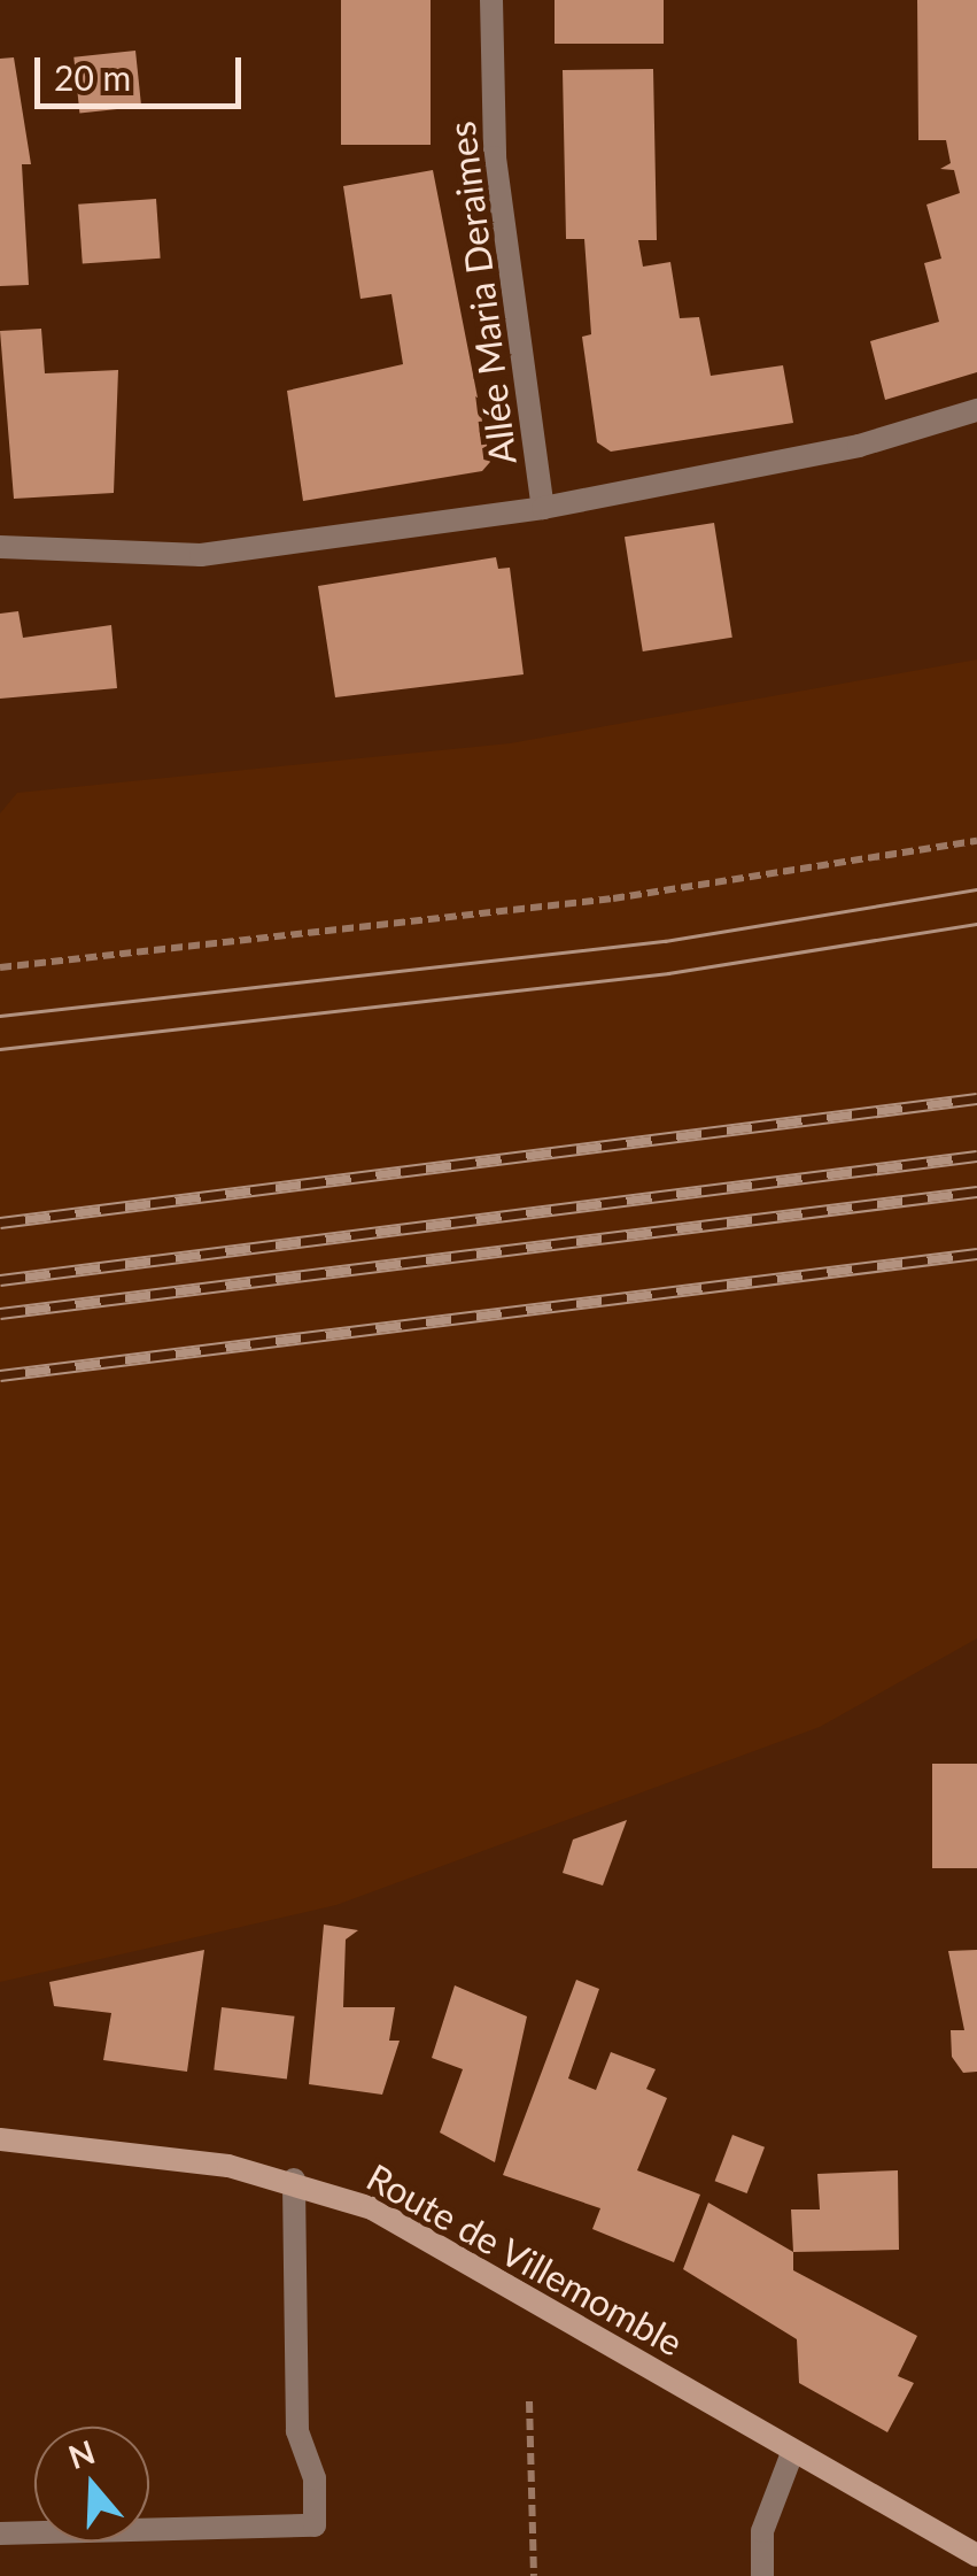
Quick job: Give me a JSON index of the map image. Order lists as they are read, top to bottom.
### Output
{
  "streets": {
    "street": ["Allée Maria Deraimes", "Route de Villemomble"]
  },
  "scale_bar": "20 m",
  "north": "top"
}
